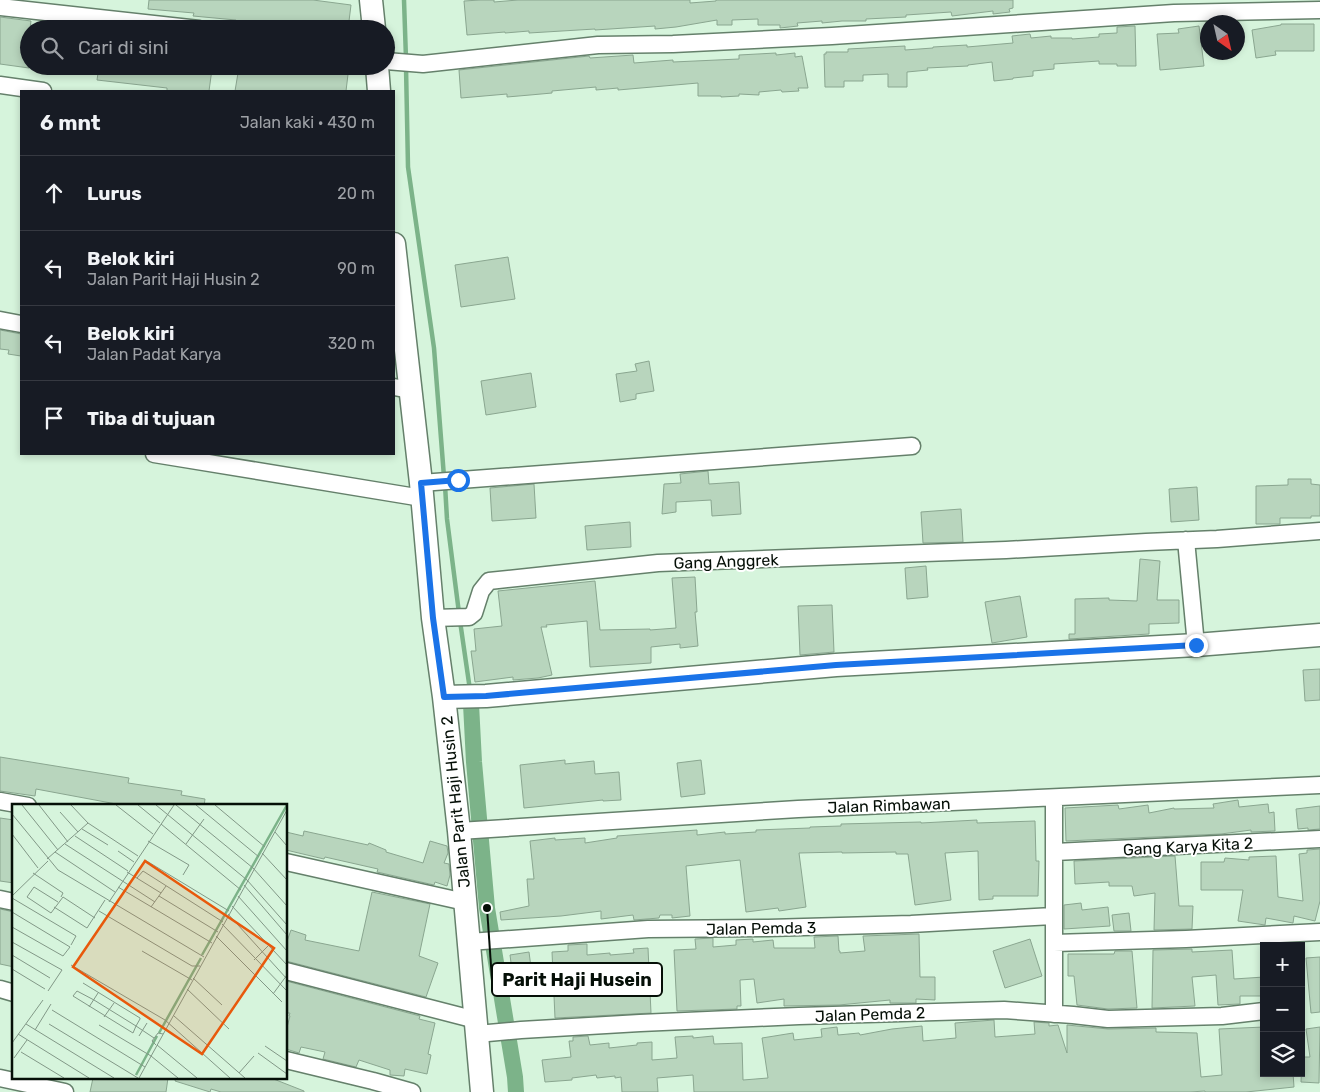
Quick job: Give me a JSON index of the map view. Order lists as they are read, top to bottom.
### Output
{
  "streets": {
    "street": [
      "Gang Anggrek",
      "Jalan Parit Haji Husin 2",
      "Jalan Rimbawan",
      "Gang Karya Kita 2",
      "Jalan Pemda 3",
      "Jalan Pemda 2"
    ]
  },
  "crossings": [
    ["Gang Anggrek", "Jalan Parit Haji Husin 2"],
    ["Jalan Parit Haji Husin 2", "Jalan Rimbawan"],
    ["Jalan Parit Haji Husin 2", "Jalan Pemda 3"],
    ["Jalan Parit Haji Husin 2", "Jalan Pemda 2"]
  ],
  "places": ["Parit Haji Husein"],
  "north": "bottom right",
  "page": {
    "search": "Cari di sini",
    "heading": ["6 mnt", "Jalan kaki · 430 m"],
    "list": [
      ["Lurus", "20 m"],
      ["Belok kiri", "Jalan Parit Haji Husin 2", "90 m"],
      ["Belok kiri", "Jalan Padat Karya", "320 m"],
      "Tiba di tujuan"
    ],
    "map_buttons": ["+", "−"]
  }
}
